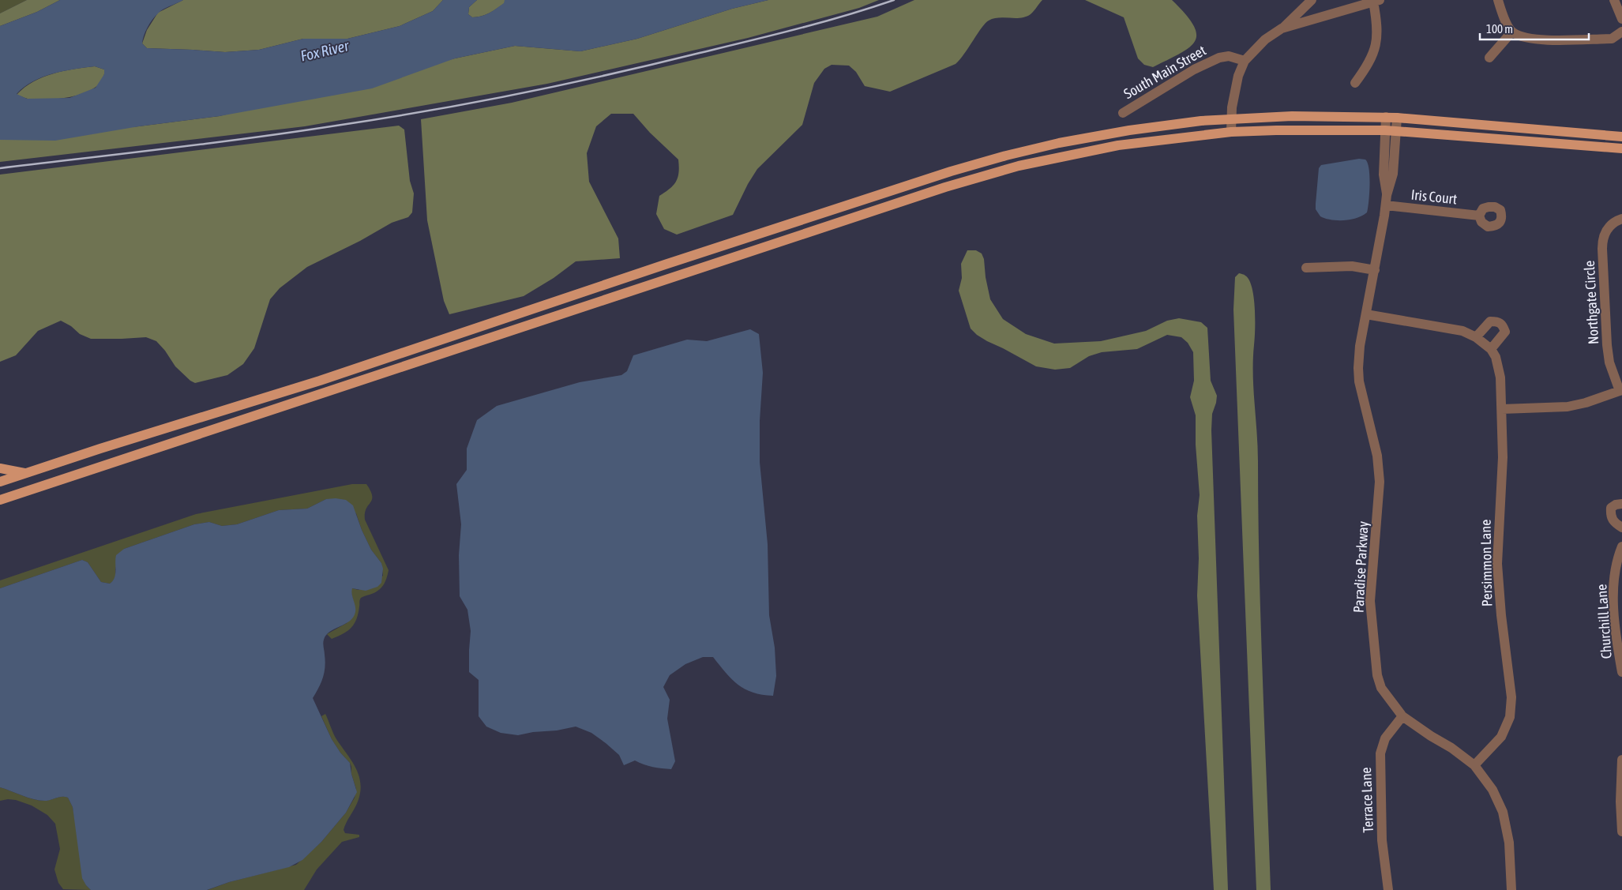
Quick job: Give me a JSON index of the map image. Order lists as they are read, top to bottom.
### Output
{
  "streets": {
    "street": [
      "South Main Street",
      "Iris Court",
      "Northgate Circle",
      "Persimmon Lane",
      "Paradise Parkway",
      "Churchill Lane",
      "Terrace Lane"
    ]
  },
  "crossings": [
    ["Iris Court", "Paradise Parkway"],
    ["Persimmon Lane", "Paradise Parkway"],
    ["Paradise Parkway", "Terrace Lane"]
  ],
  "water": ["Fox River"],
  "scale_bar": "100 m"
}
